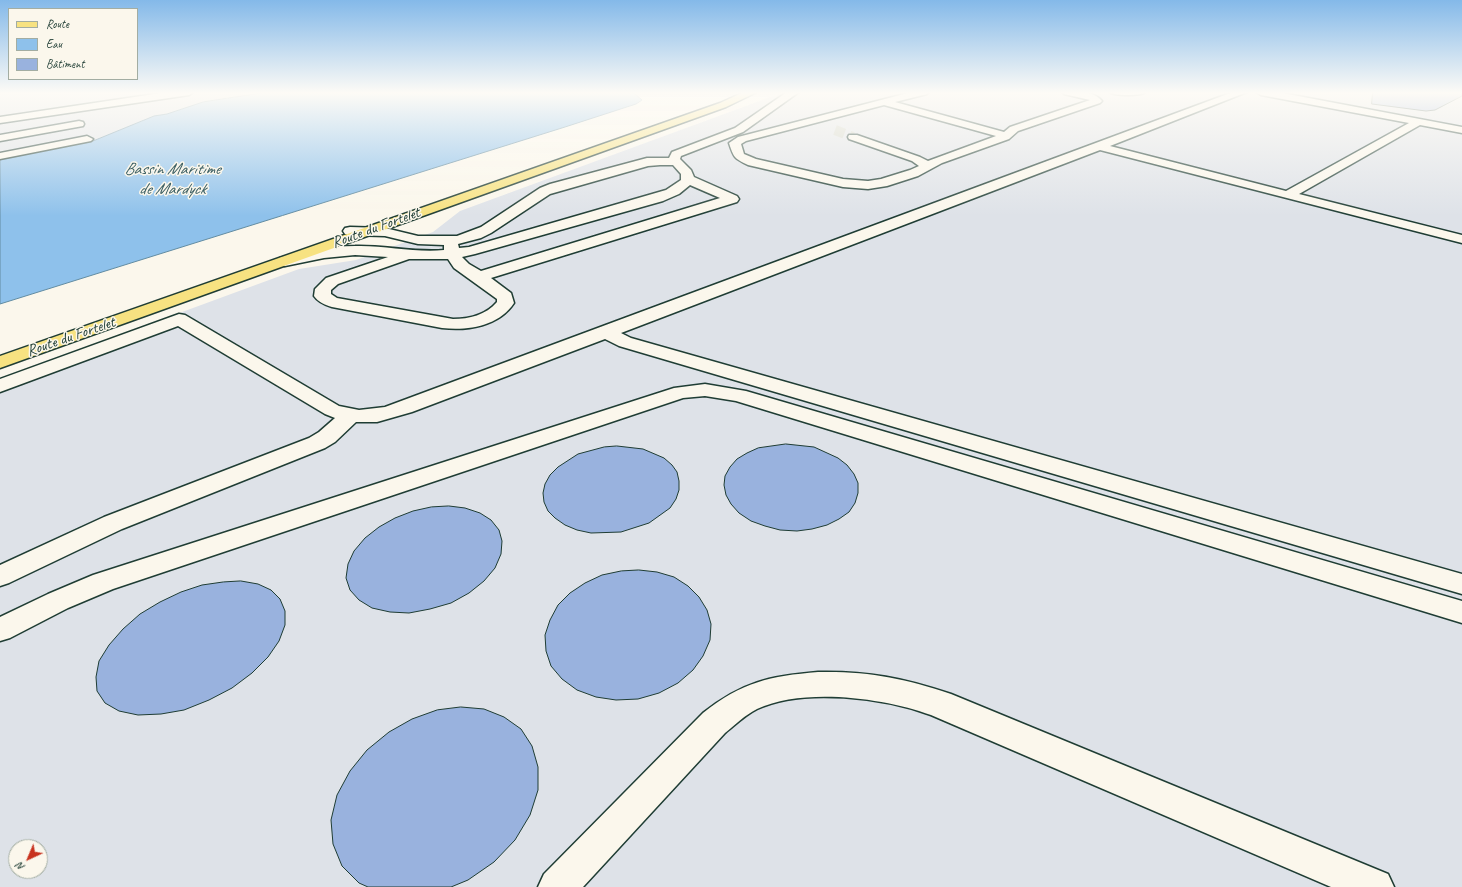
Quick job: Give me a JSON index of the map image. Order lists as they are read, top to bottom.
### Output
{
  "streets": {
    "main road": ["Route du Fortelet"]
  },
  "water": ["Bassin Maritime de Mardyck"],
  "legend": ["Route", "Eau", "Bâtiment"],
  "north": "bottom left"
}
